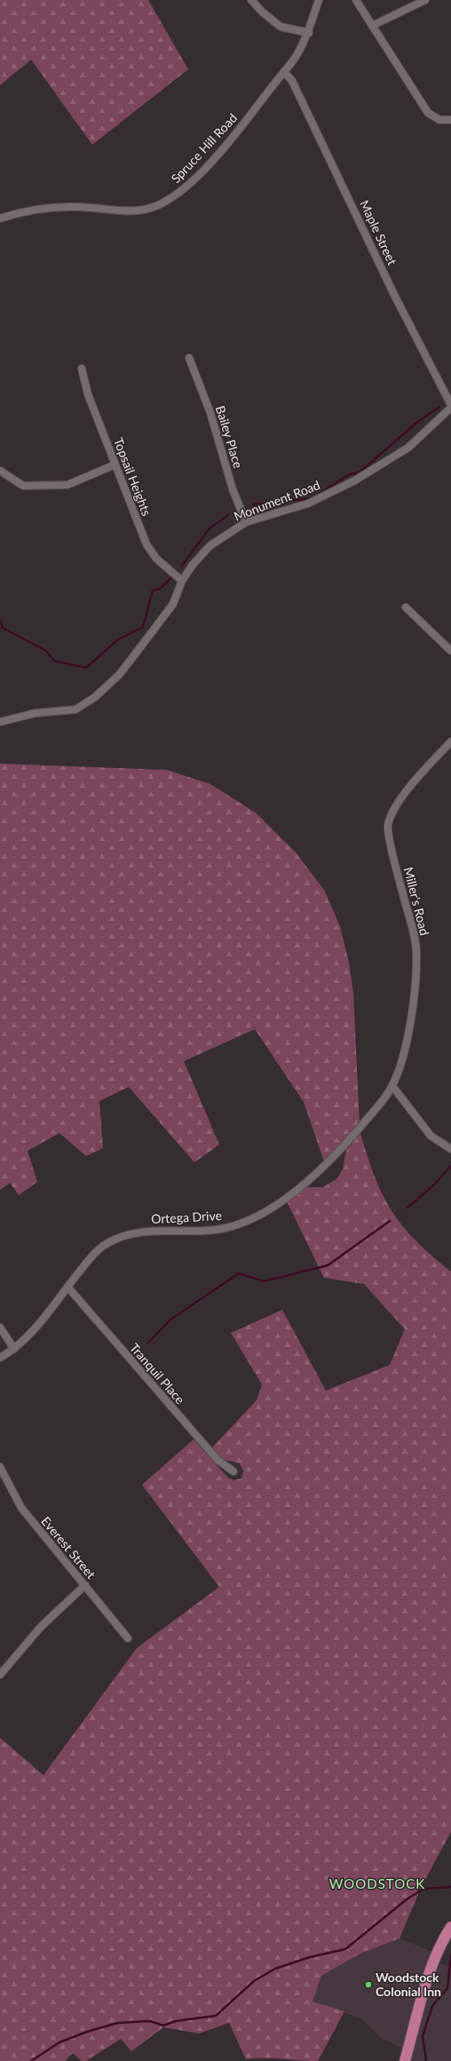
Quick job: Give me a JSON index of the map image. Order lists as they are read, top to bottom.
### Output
{
  "streets": {
    "street": [
      "Spruce Hill Road",
      "Maple Street",
      "Bailey Place",
      "Topsail Heights",
      "Monument Road",
      "Miller's Road",
      "Ortega Drive",
      "Tranquil Place",
      "Everest Street"
    ]
  },
  "crossings": [
    ["Spruce Hill Road", "Maple Street"],
    ["Bailey Place", "Monument Road"],
    ["Topsail Heights", "Monument Road"],
    ["Miller's Road", "Ortega Drive"],
    ["Ortega Drive", "Tranquil Place"]
  ],
  "districts": ["WOODSTOCK"],
  "places": ["Woodstock Colonial Inn"]
}
